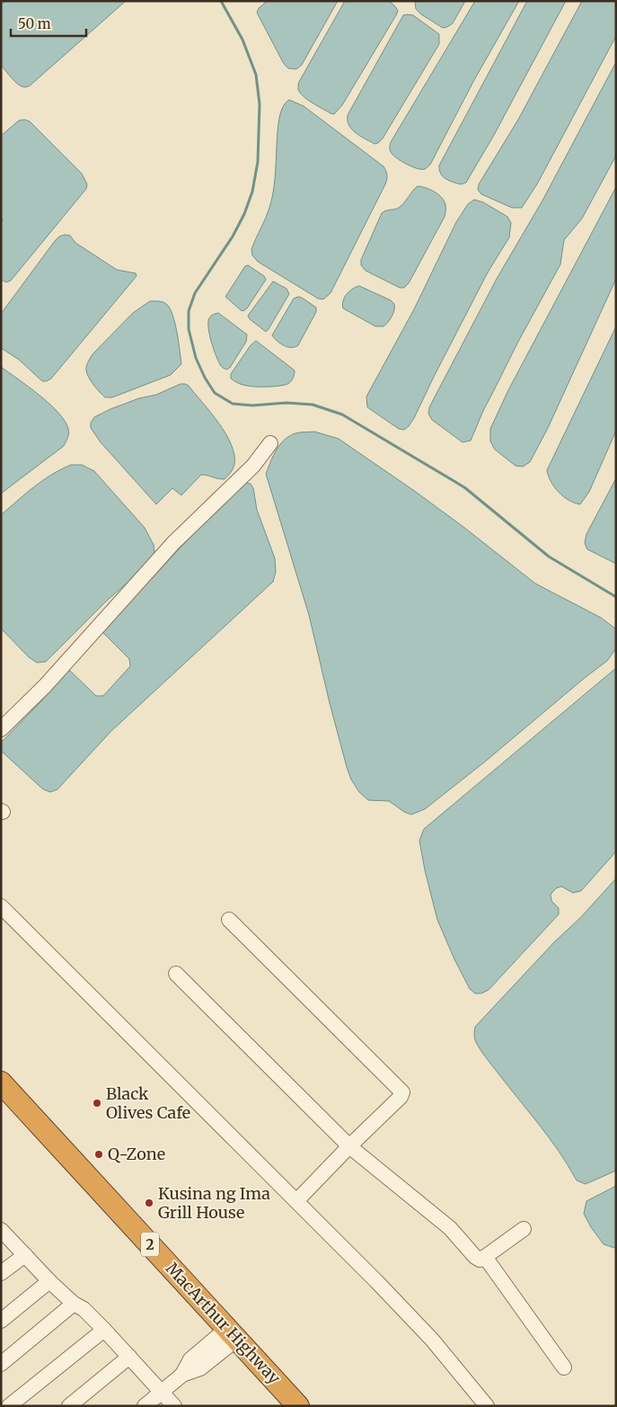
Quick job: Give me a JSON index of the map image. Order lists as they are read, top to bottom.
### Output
{
  "streets": {
    "highway": ["2", "MacArthur Highway"]
  },
  "places": ["Black Olives Cafe", "Q-Zone", "Kusina ng Ima Grill House"],
  "scale_bar": "50 m"
}
